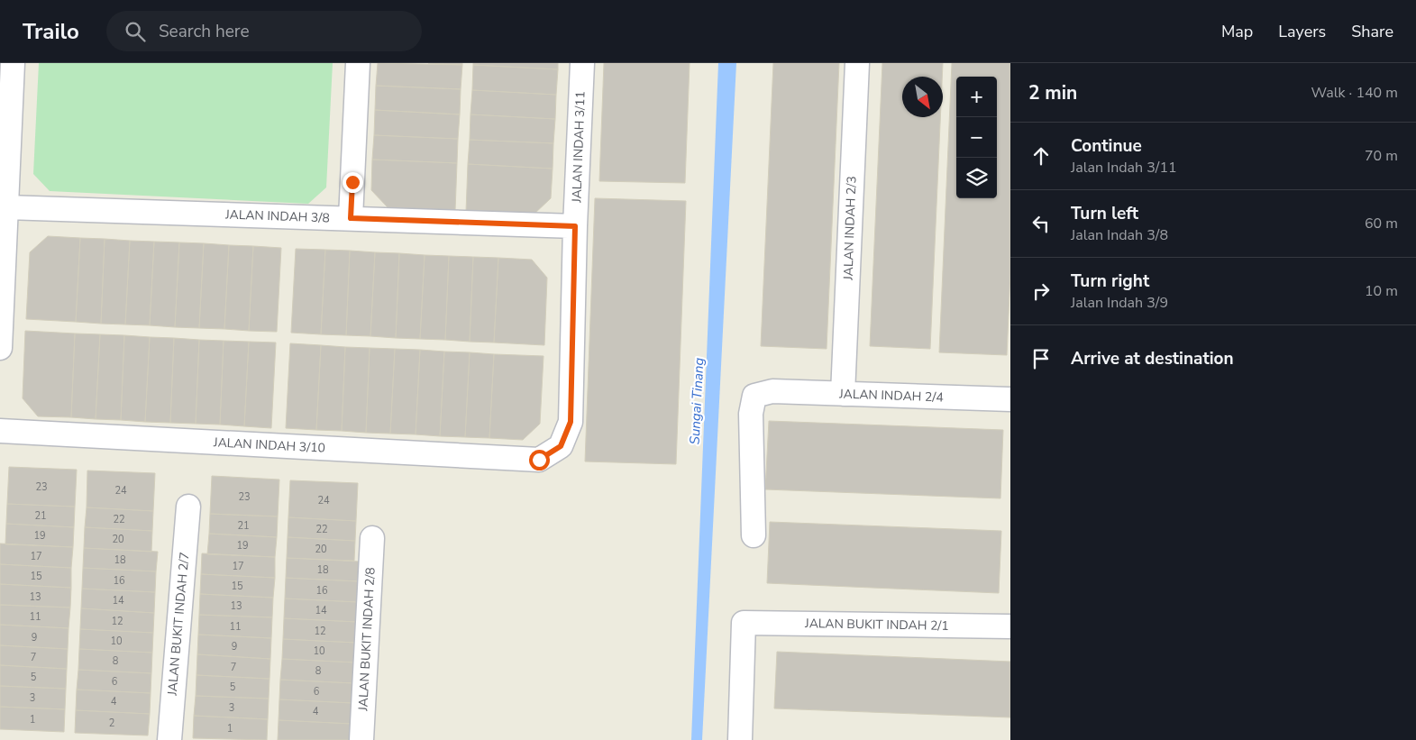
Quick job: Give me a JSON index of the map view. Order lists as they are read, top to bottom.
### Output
{
  "streets": {
    "street": [
      "JALAN INDAH 3/11",
      "JALAN INDAH 3/8",
      "JALAN INDAH 2/3",
      "JALAN INDAH 2/4",
      "JALAN INDAH 3/10",
      "JALAN BUKIT INDAH 2/7",
      "JALAN BUKIT INDAH 2/1",
      "JALAN BUKIT INDAH 2/8"
    ]
  },
  "crossings": [
    ["JALAN INDAH 3/11", "JALAN INDAH 3/8"],
    ["JALAN INDAH 3/11", "JALAN INDAH 3/10"],
    ["JALAN INDAH 2/3", "JALAN INDAH 2/4"]
  ],
  "water": ["Sungai Tinang"],
  "house_numbers": [
    "23",
    "24",
    "23",
    "24",
    "21",
    "22",
    "21",
    "22",
    "19",
    "20",
    "19",
    "20",
    "17",
    "18",
    "17",
    "18",
    "15",
    "16",
    "15",
    "16",
    "13",
    "14",
    "13",
    "14",
    "11",
    "12",
    "11",
    "12",
    "9",
    "10",
    "9",
    "10",
    "7",
    "8",
    "7",
    "8",
    "5",
    "6",
    "5",
    "6",
    "3",
    "4",
    "3",
    "4",
    "1",
    "2",
    "1"
  ],
  "north": "bottom right",
  "page": {
    "header": "Trailo",
    "search": "Search here",
    "nav": ["Map", "Layers", "Share"],
    "heading": ["2 min", "Walk · 140 m"],
    "map_buttons": ["+", "−"],
    "list": [
      ["Continue", "Jalan Indah 3/11", "70 m"],
      ["Turn left", "Jalan Indah 3/8", "60 m"],
      ["Turn right", "Jalan Indah 3/9", "10 m"],
      "Arrive at destination"
    ]
  }
}
